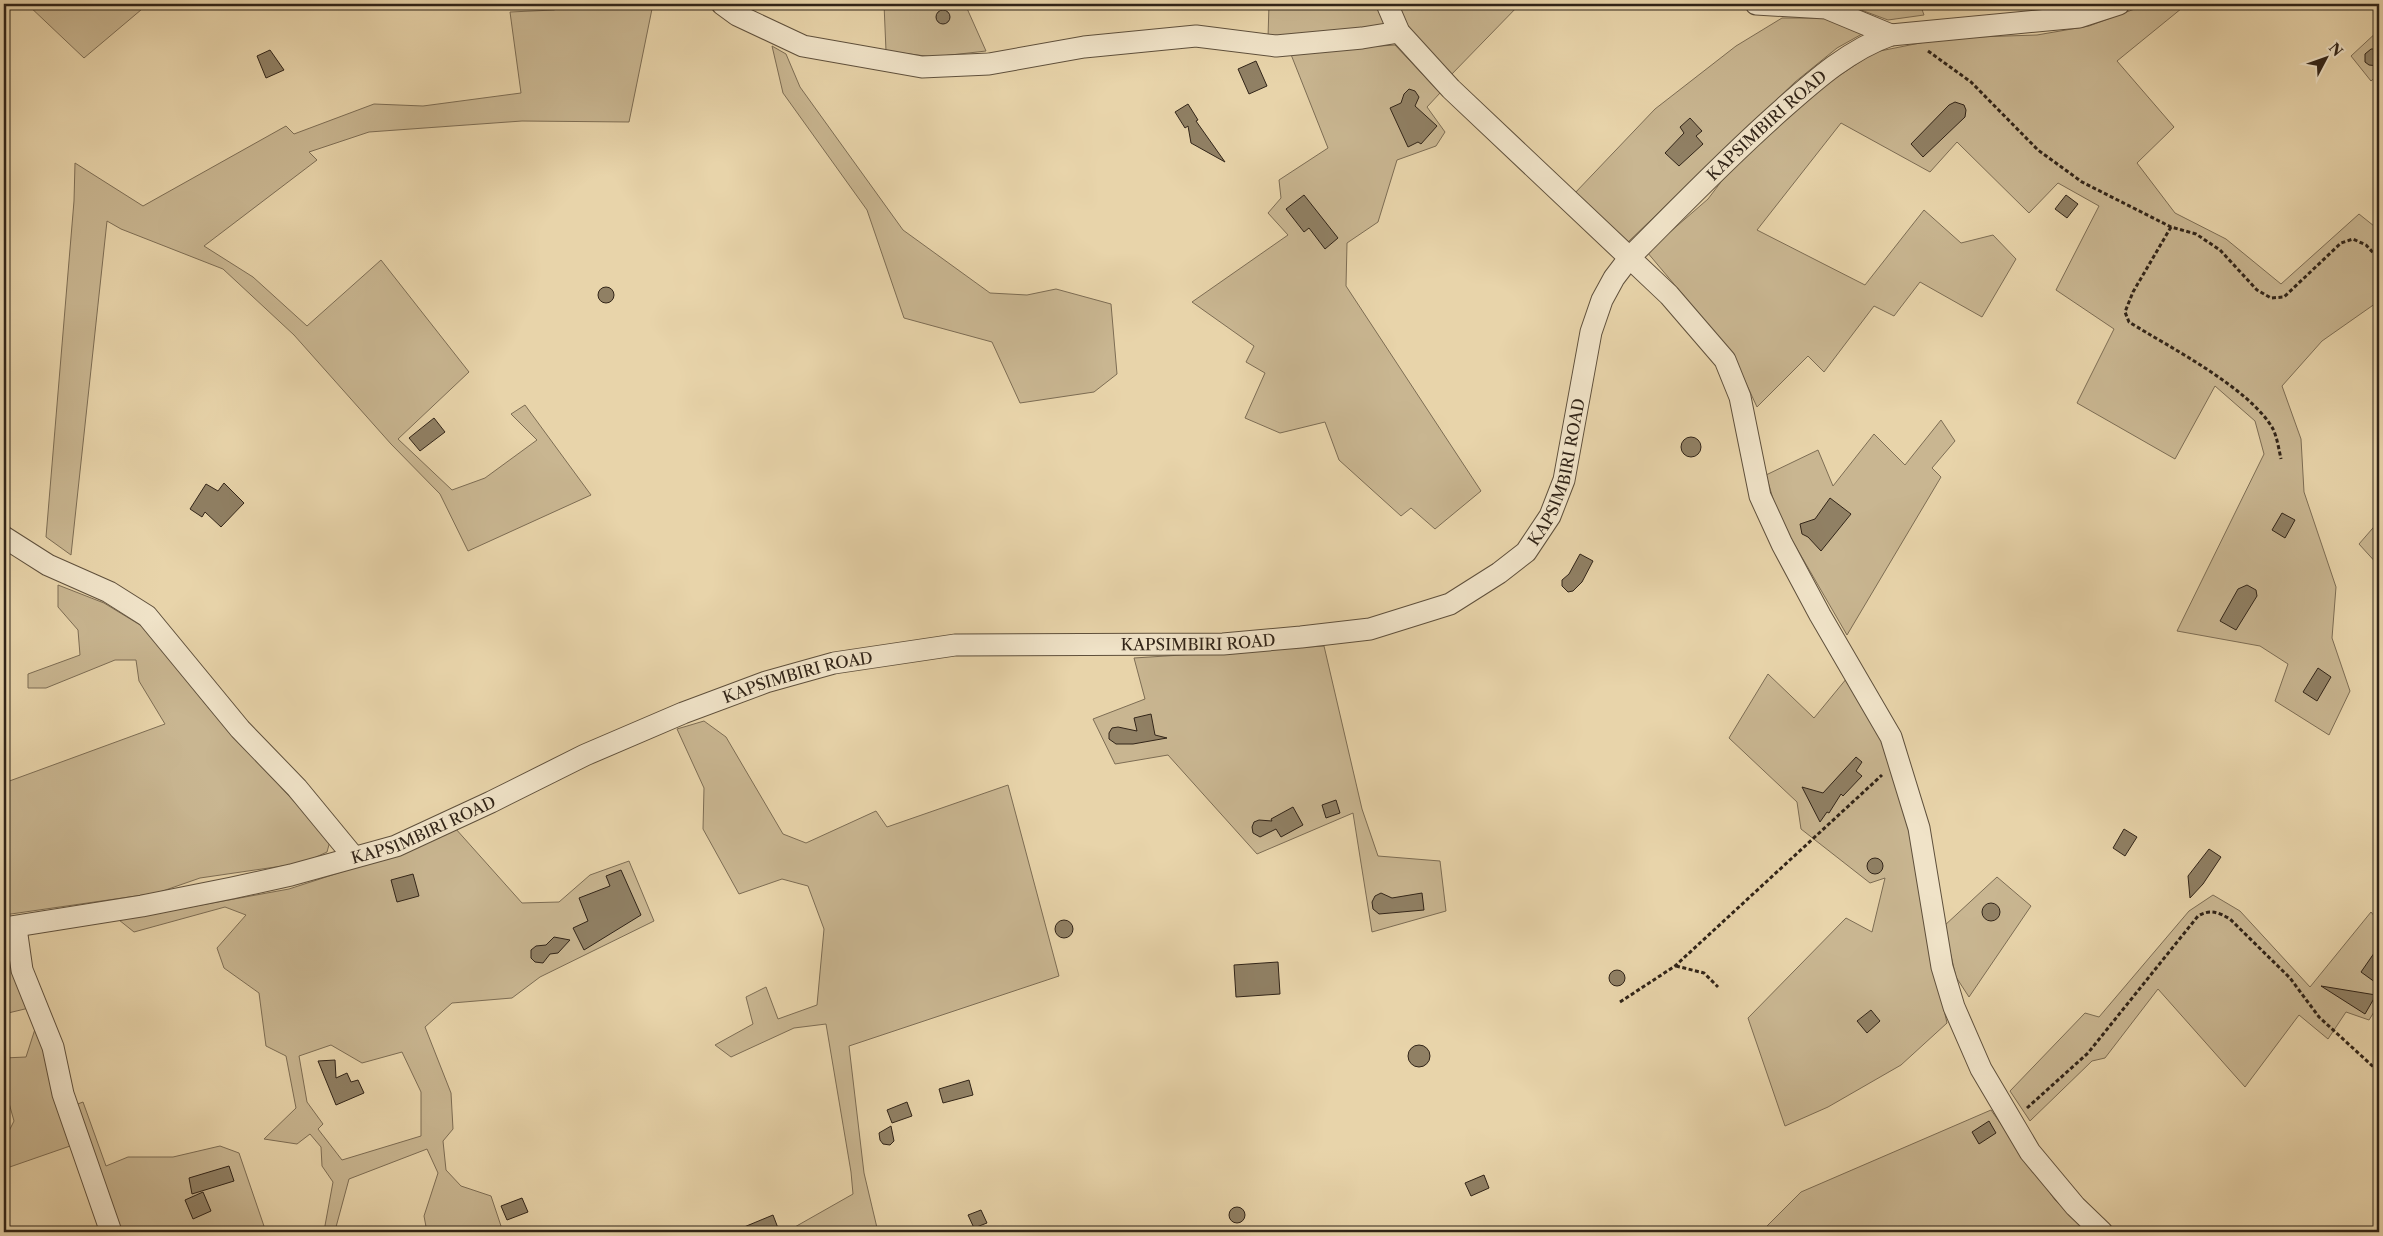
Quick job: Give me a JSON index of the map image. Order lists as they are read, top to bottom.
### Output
{
  "streets": {
    "street": ["KAPSIMBIRI ROAD"]
  },
  "north": "top right"
}
